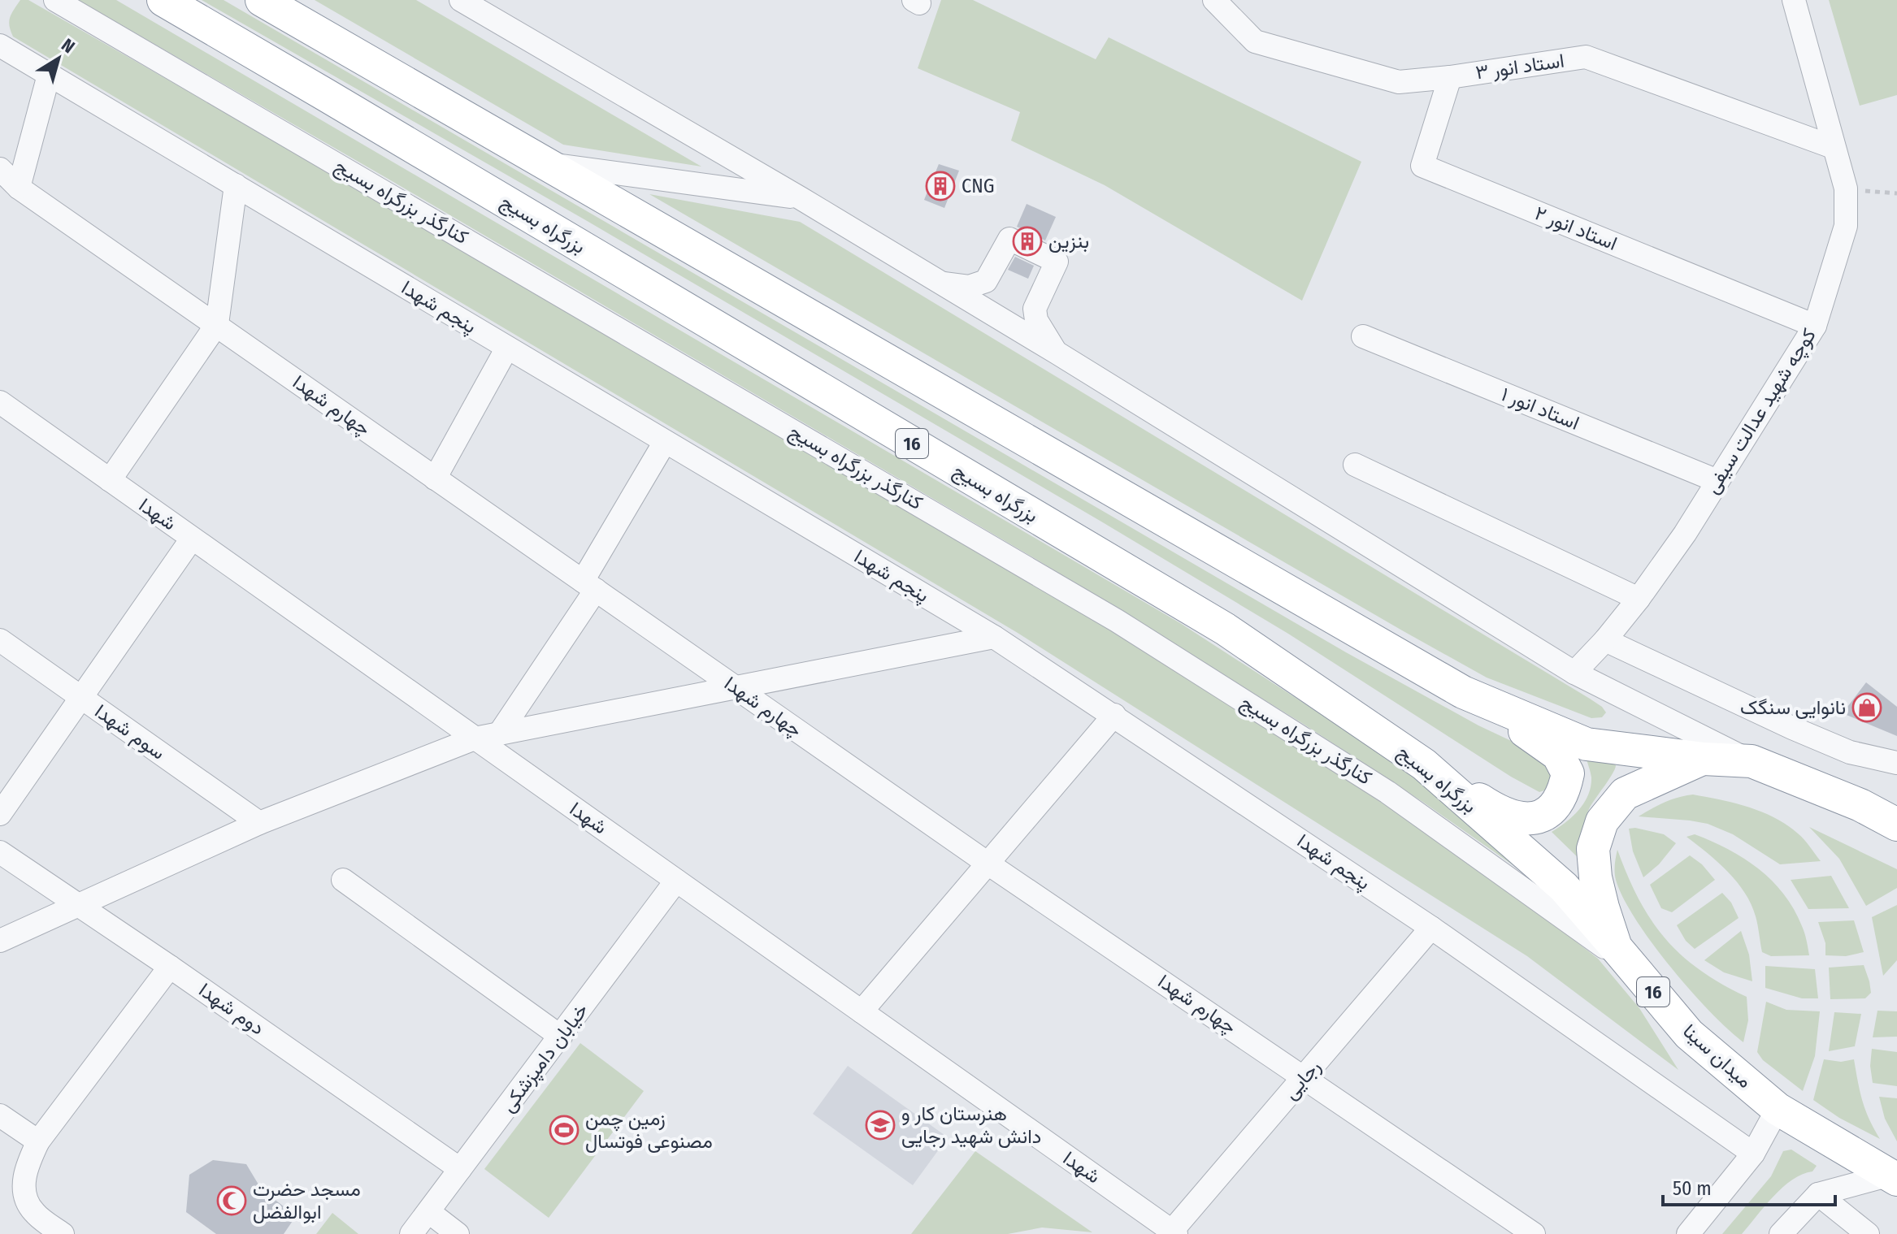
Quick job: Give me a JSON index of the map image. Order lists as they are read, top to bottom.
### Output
{
  "streets": {
    "highway": ["بزرگراه بسیج", "16", "میدان سینا"],
    "street": [
      "استاد انور ۳",
      "کنارگذر بزرگراه بسیج",
      "استاد انور ۲",
      "پنجم شهدا",
      "چهارم شهدا",
      "استاد انور ۱",
      "کوچه شهید عدالت سیفی",
      "شهدا",
      "سوم شهدا",
      "دوم شهدا",
      "خیابان دامپزشکی",
      "رجایی"
    ]
  },
  "crossings": [
    ["استاد انور ۳", "استاد انور ۲"],
    ["استاد انور ۳", "کوچه شهید عدالت سیفی"],
    ["کنارگذر بزرگراه بسیج", "بزرگراه بسیج"],
    ["کنارگذر بزرگراه بسیج", "میدان سینا"],
    ["بزرگراه بسیج", "میدان سینا"],
    ["استاد انور ۲", "کوچه شهید عدالت سیفی"],
    ["پنجم شهدا", "رجایی"],
    ["چهارم شهدا", "رجایی"],
    ["استاد انور ۱", "کوچه شهید عدالت سیفی"],
    ["16", "میدان سینا"],
    ["شهدا", "خیابان دامپزشکی"],
    ["شهدا", "رجایی"],
    ["دوم شهدا", "خیابان دامپزشکی"]
  ],
  "places": {
    "building": ["CNG", "بنزین"],
    "shop": ["نانوایی سنگک"],
    "school or university": ["هنرستان کار و دانش شهید رجایی"],
    "sports": ["زمین چمن مصنوعی فوتسال"],
    "mosque": ["مسجد حضرت ابوالفضل"]
  },
  "scale_bar": "50 m",
  "north": "top right"
}
